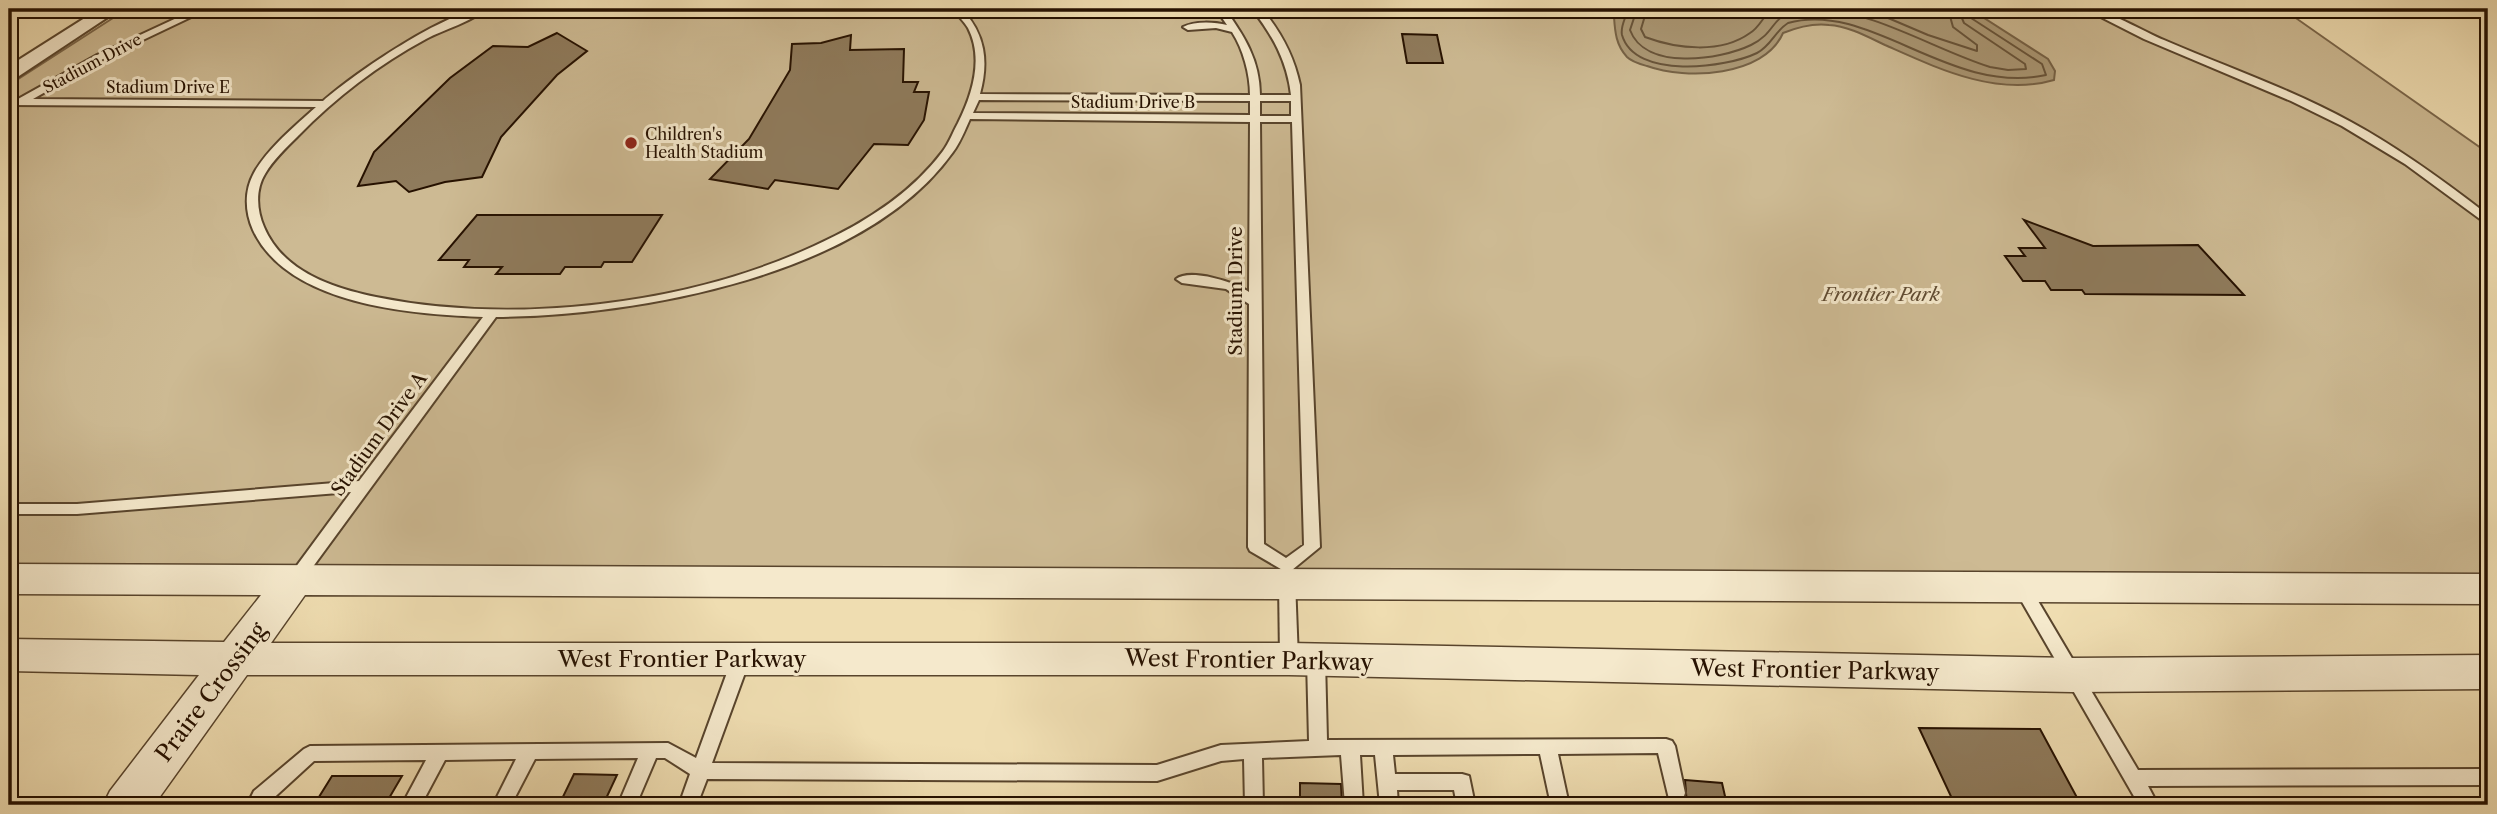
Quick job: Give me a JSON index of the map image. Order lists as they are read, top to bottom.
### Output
{
  "streets": {
    "street": ["West Frontier Parkway", "Praire Crossing"],
    "lane": [
      "Stadium Drive",
      "Stadium Drive E",
      "Stadium Drive B",
      "Stadium Drive A"
    ]
  },
  "crossings": [
    ["Stadium Drive", "Stadium Drive E"],
    ["Stadium Drive", "Stadium Drive B"],
    ["Stadium Drive A", "Praire Crossing"],
    ["West Frontier Parkway", "Praire Crossing"]
  ],
  "parks": ["Frontier Park"],
  "places": ["Children's Health Stadium"]
}
